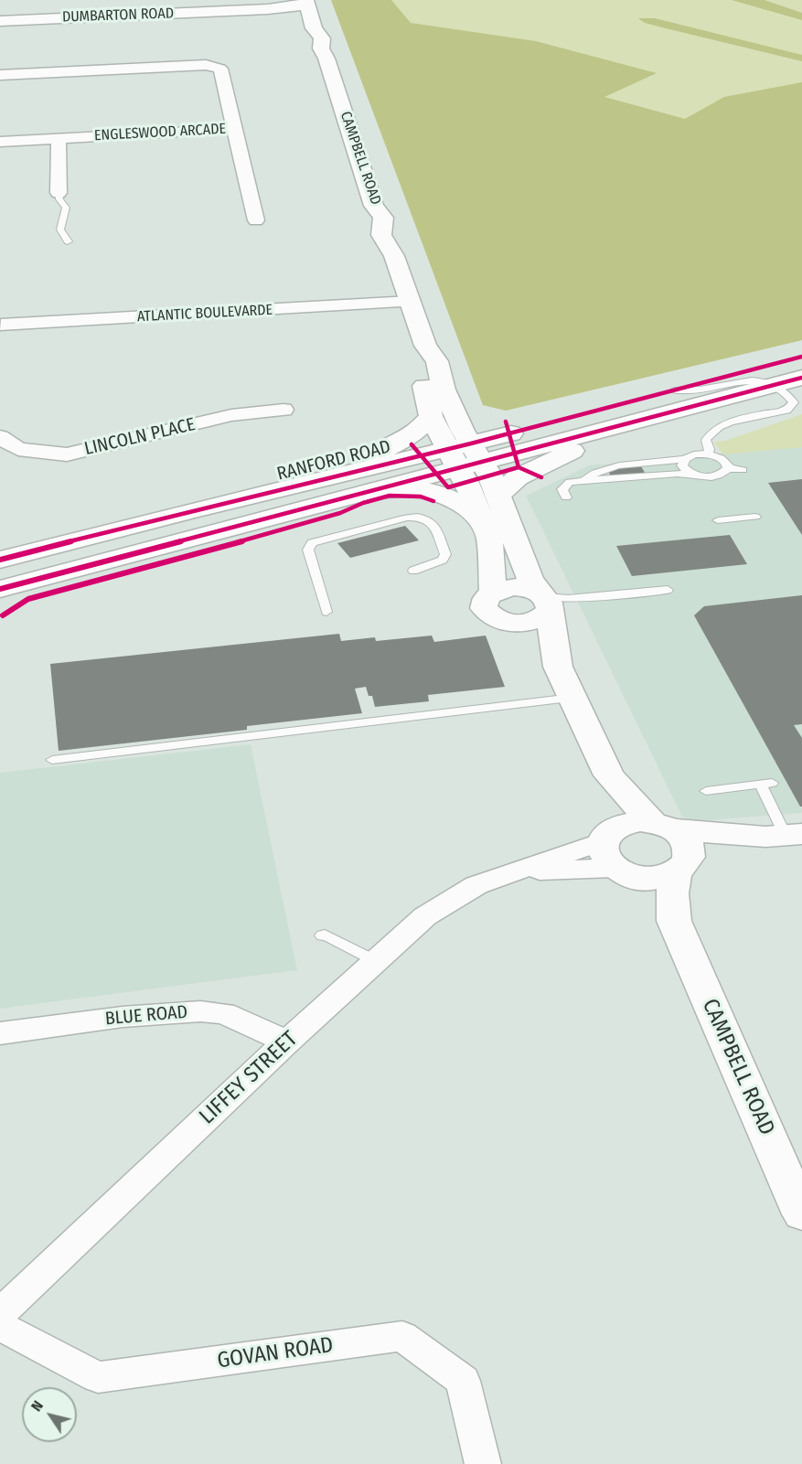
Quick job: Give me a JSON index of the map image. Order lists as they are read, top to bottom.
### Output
{
  "streets": {
    "street": [
      "DUMBARTON ROAD",
      "ENGLESWOOD ARCADE",
      "CAMPBELL ROAD",
      "ATLANTIC BOULEVARDE",
      "LINCOLN PLACE",
      "RANFORD ROAD",
      "BLUE ROAD",
      "LIFFEY STREET",
      "GOVAN ROAD"
    ]
  },
  "crossings": [
    ["DUMBARTON ROAD", "CAMPBELL ROAD"],
    ["CAMPBELL ROAD", "ATLANTIC BOULEVARDE"],
    ["CAMPBELL ROAD", "RANFORD ROAD"],
    ["CAMPBELL ROAD", "LIFFEY STREET"],
    ["BLUE ROAD", "LIFFEY STREET"]
  ],
  "north": "top left"
}
